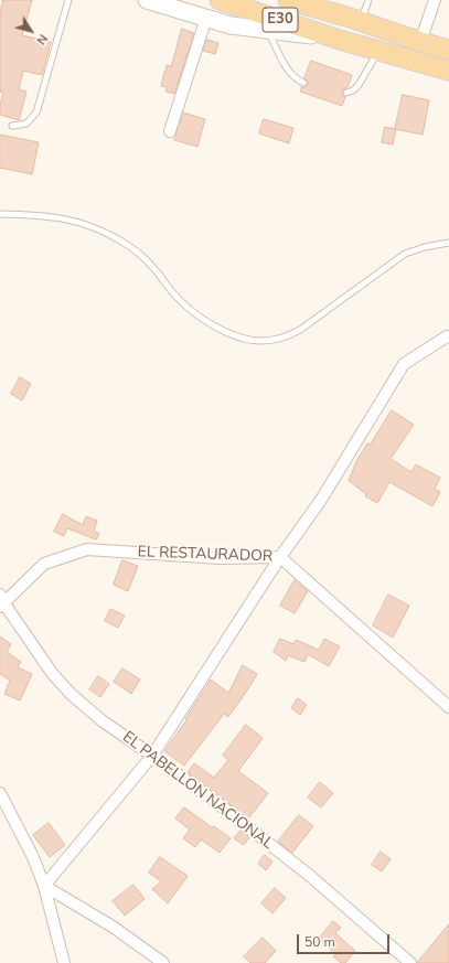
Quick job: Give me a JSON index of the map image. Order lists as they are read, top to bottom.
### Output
{
  "streets": {
    "main road": ["E30"],
    "street": ["EL RESTAURADOR", "EL PABELLON NACIONAL"]
  },
  "crossings": [
    ["EL RESTAURADOR", "EL PABELLON NACIONAL"]
  ],
  "scale_bar": "50 m",
  "north": "bottom right"
}
